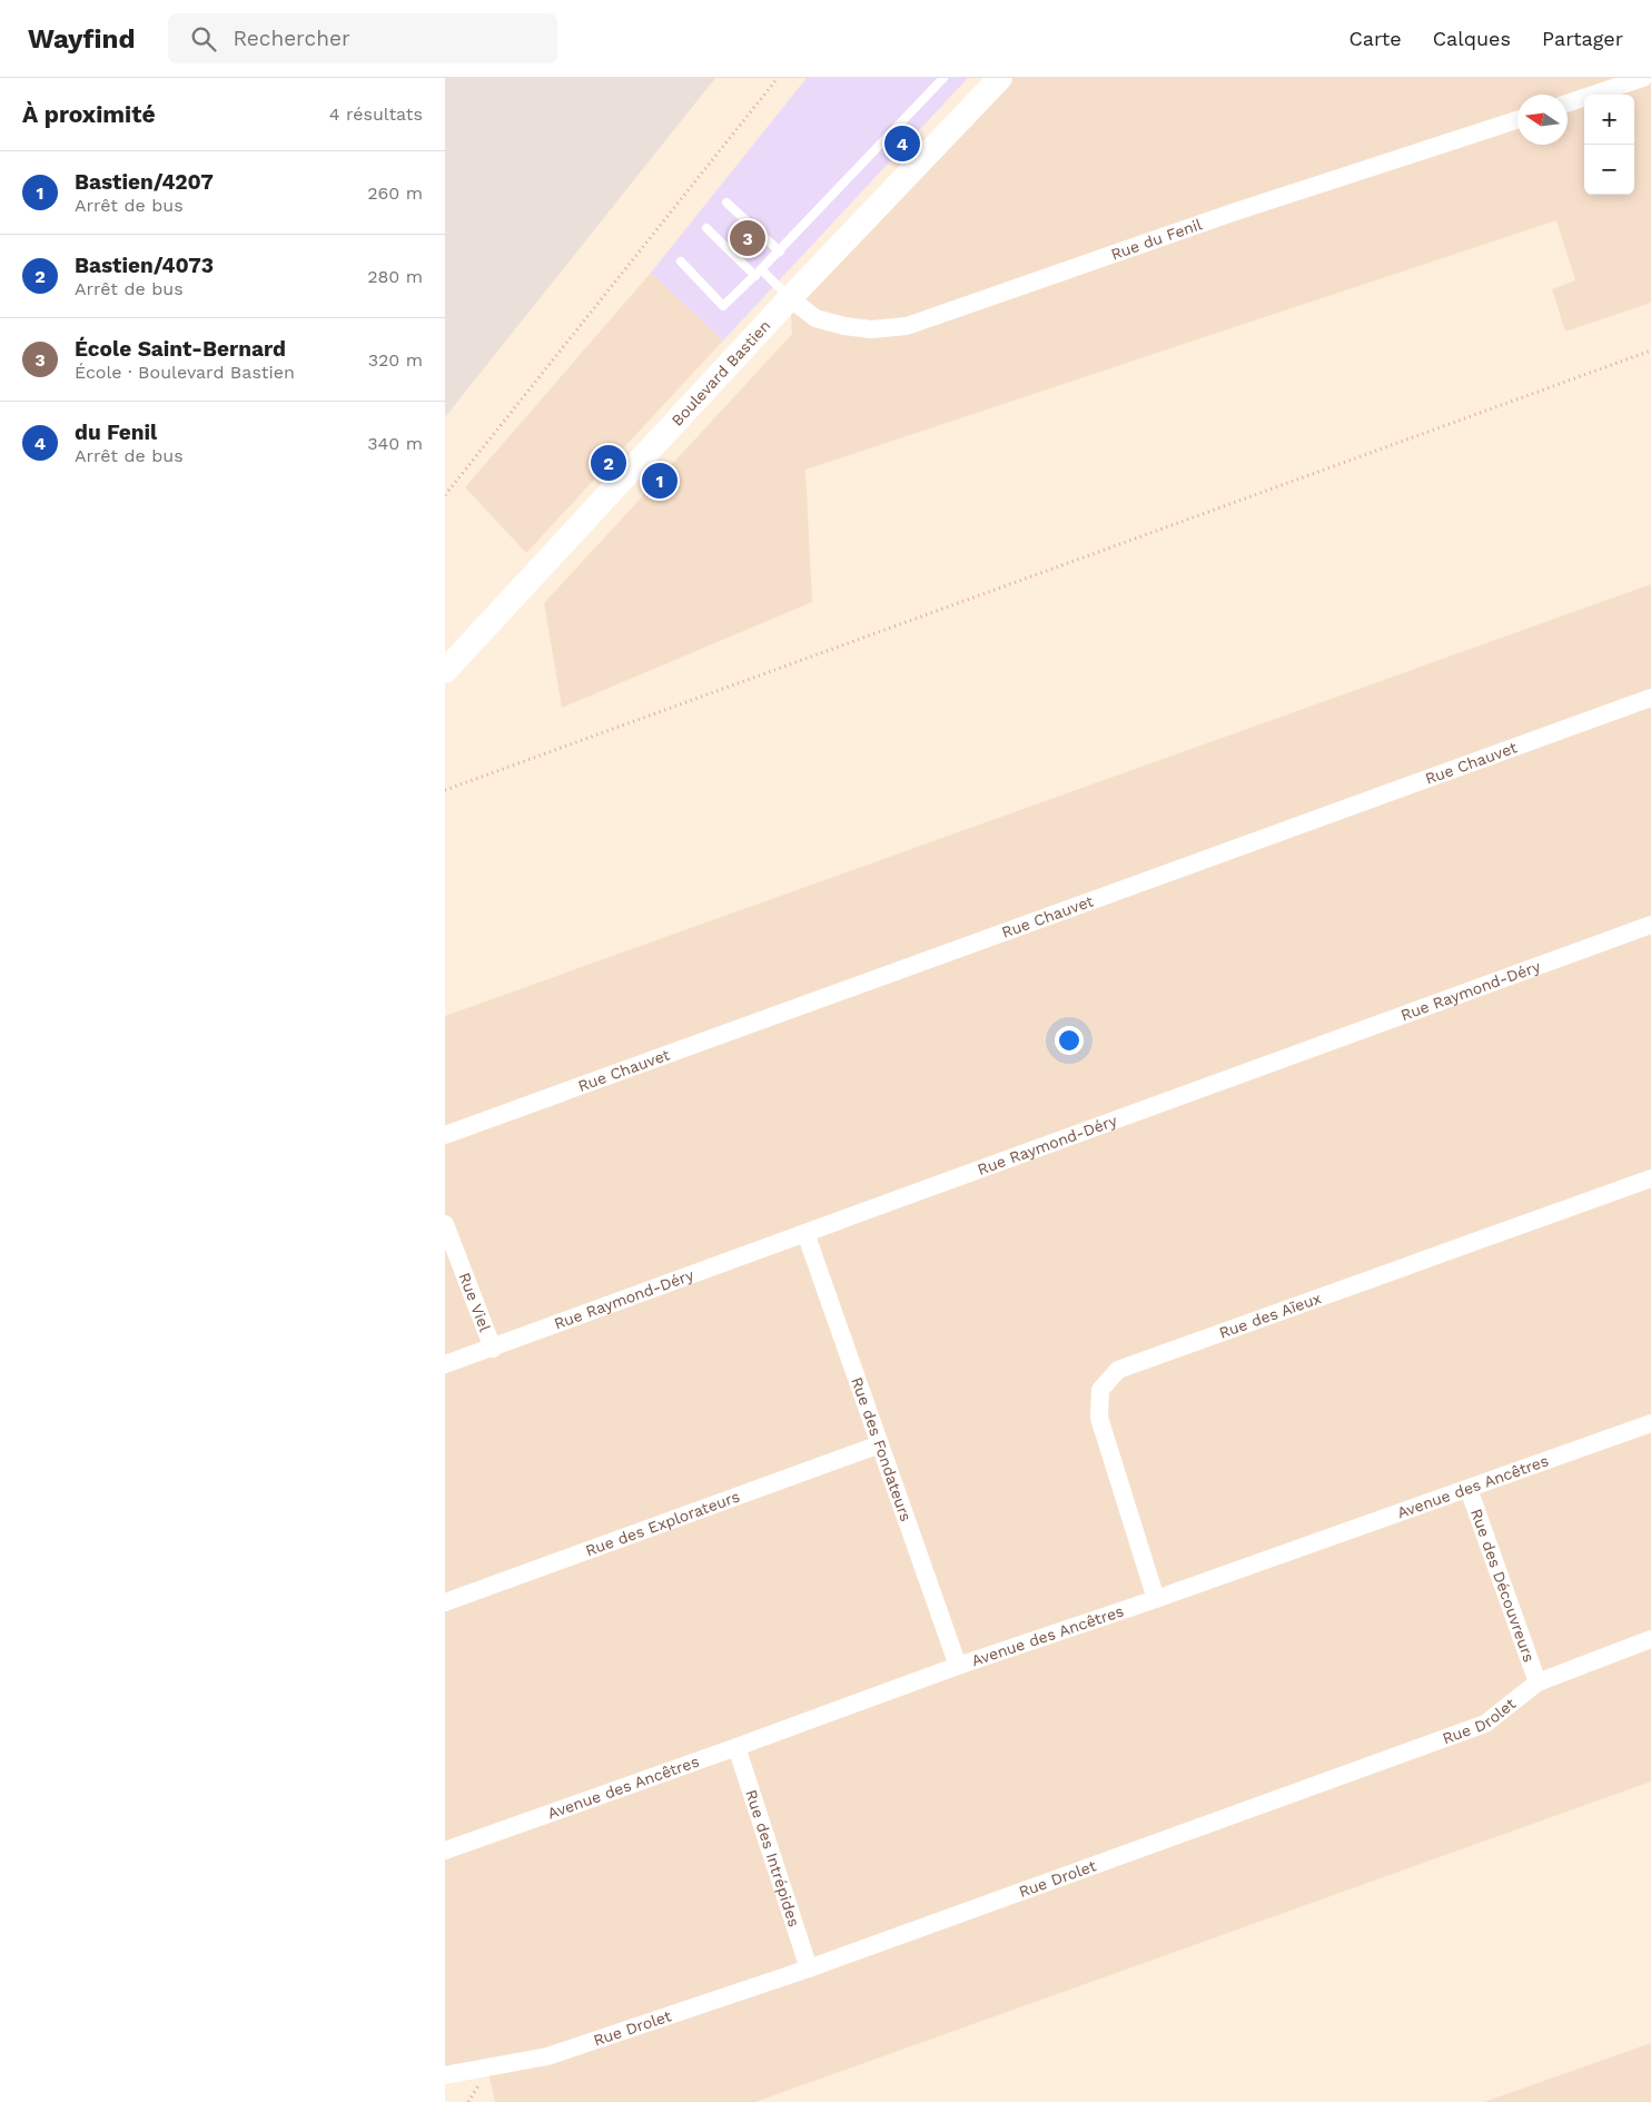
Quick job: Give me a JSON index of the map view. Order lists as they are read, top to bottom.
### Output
{
  "streets": {
    "main road": ["Boulevard Bastien"],
    "street": [
      "Rue du Fenil",
      "Rue Chauvet",
      "Rue Raymond-Déry",
      "Rue Viel",
      "Rue des Aïeux",
      "Rue des Fondateurs",
      "Avenue des Ancêtres",
      "Rue des Explorateurs",
      "Rue des Découvreurs",
      "Rue Drolet",
      "Rue des Intrépides"
    ]
  },
  "crossings": [
    ["Rue du Fenil", "Boulevard Bastien"],
    ["Rue Raymond-Déry", "Rue Viel"],
    ["Rue Raymond-Déry", "Rue des Fondateurs"],
    ["Rue des Aïeux", "Avenue des Ancêtres"],
    ["Rue des Fondateurs", "Avenue des Ancêtres"],
    ["Rue des Fondateurs", "Rue des Explorateurs"],
    ["Avenue des Ancêtres", "Rue des Découvreurs"],
    ["Avenue des Ancêtres", "Rue des Intrépides"],
    ["Rue des Découvreurs", "Rue Drolet"],
    ["Rue Drolet", "Rue des Intrépides"]
  ],
  "north": "left",
  "page": {
    "header": "Wayfind",
    "search": "Rechercher",
    "nav": ["Carte", "Calques", "Partager"],
    "heading": ["À proximité", "4 résultats"],
    "map_buttons": ["+", "−"],
    "pins": [
      "4",
      "3",
      "2",
      "1"
    ],
    "list": [
      {
        "mark": "1",
        "name": "Bastien/4207",
        "note": "Arrêt de bus",
        "value": "260 m"
      },
      {
        "mark": "2",
        "name": "Bastien/4073",
        "note": "Arrêt de bus",
        "value": "280 m"
      },
      {
        "mark": "3",
        "name": "École Saint-Bernard",
        "note": "École · Boulevard Bastien",
        "value": "320 m"
      },
      {
        "mark": "4",
        "name": "du Fenil",
        "note": "Arrêt de bus",
        "value": "340 m"
      }
    ]
  }
}
